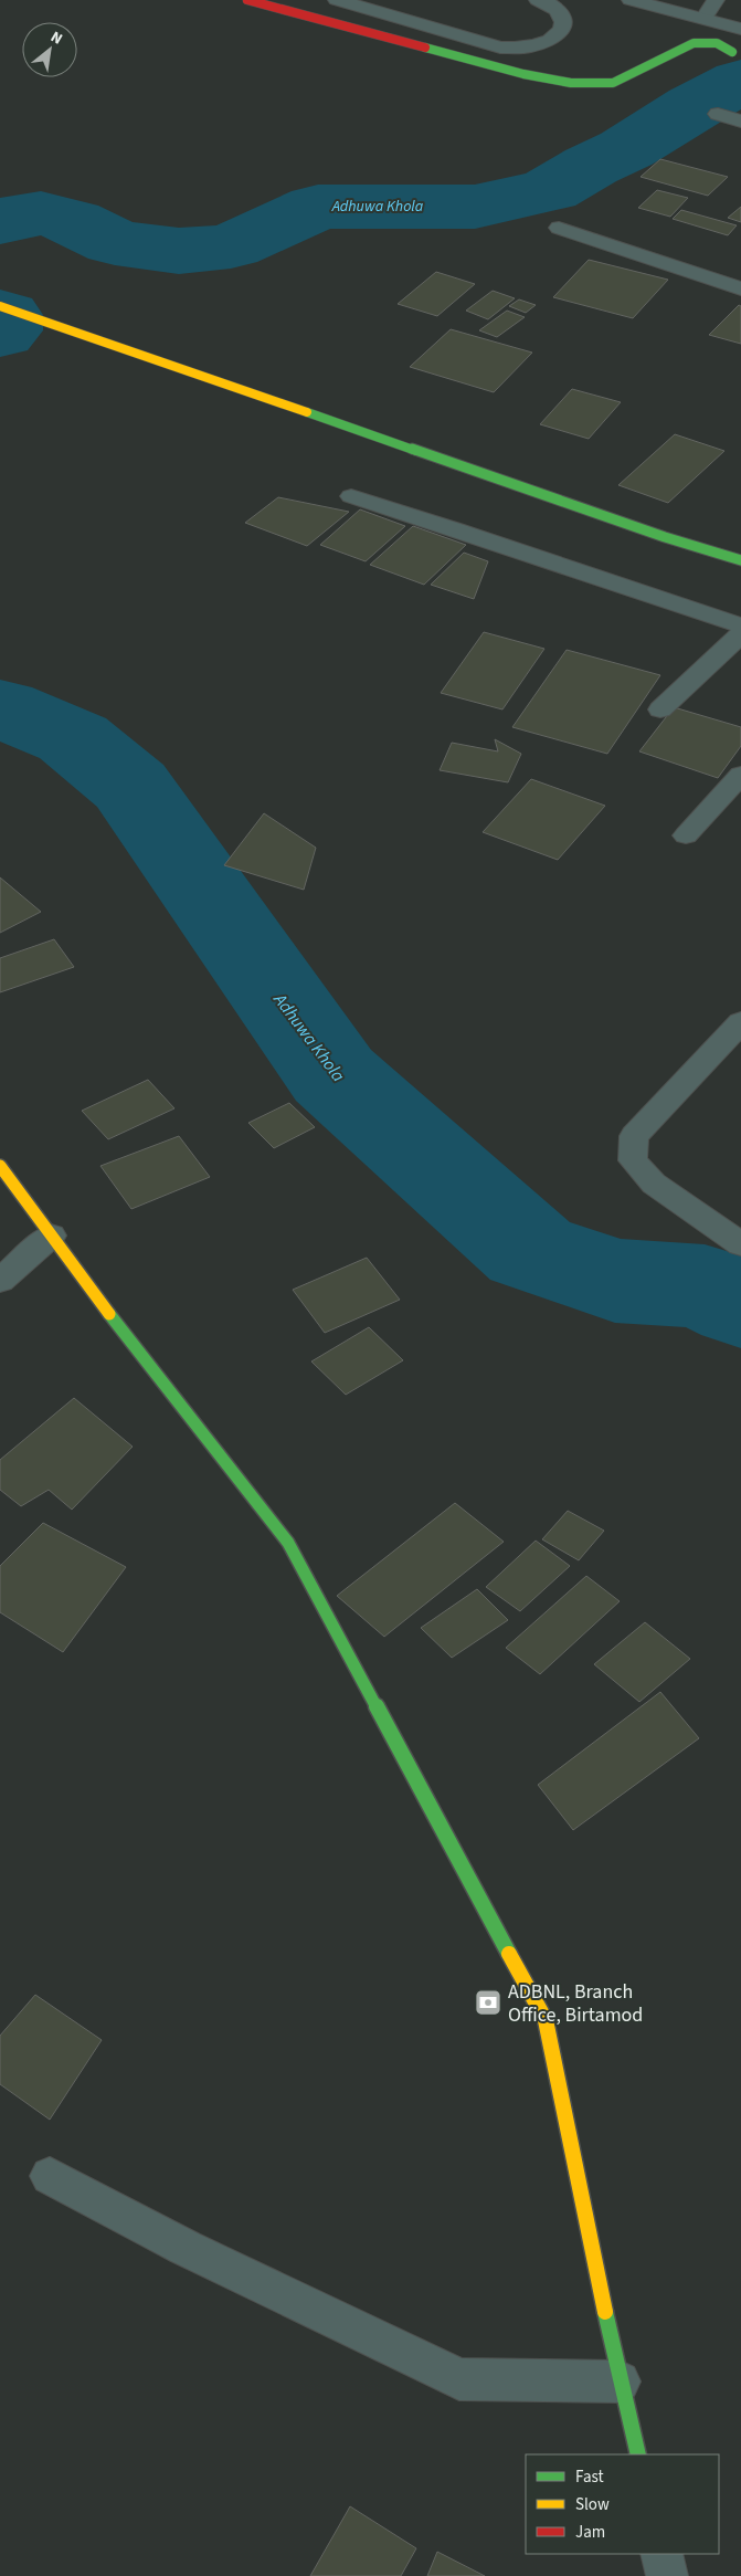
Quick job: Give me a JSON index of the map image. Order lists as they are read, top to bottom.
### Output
{
  "water": ["Adhuwa Khola"],
  "places": {
    "bank": ["ADBNL, Branch Office, Birtamod"]
  },
  "legend": ["Fast", "Slow", "Jam"],
  "north": "top right"
}
